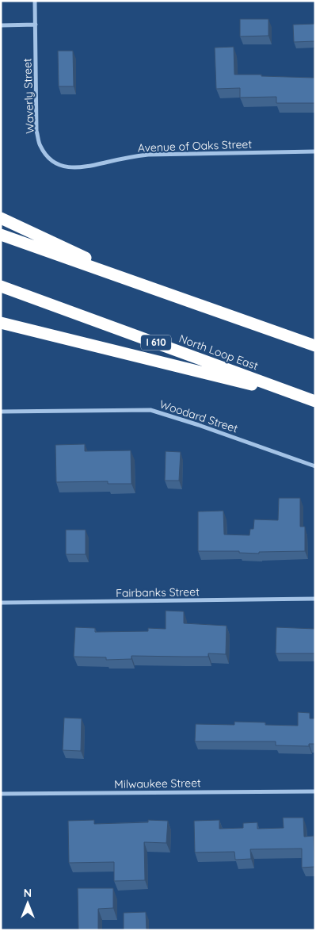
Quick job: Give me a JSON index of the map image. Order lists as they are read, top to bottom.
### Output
{
  "streets": {
    "highway": ["I 610", "North Loop East"],
    "street": [
      "Waverly Street",
      "Avenue of Oaks Street",
      "Woodard Street",
      "Fairbanks Street",
      "Milwaukee Street"
    ]
  },
  "crossings": [
    ["Waverly Street", "Avenue of Oaks Street"]
  ],
  "north": "top"
}
